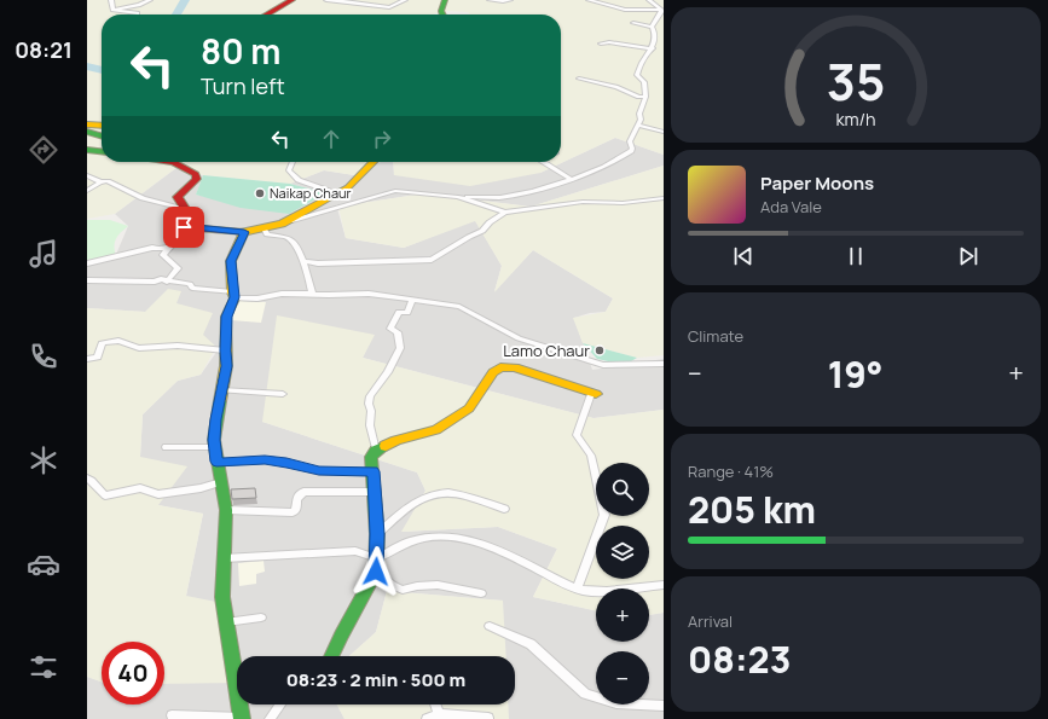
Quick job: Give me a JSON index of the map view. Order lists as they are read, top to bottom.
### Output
{
  "places": ["Naikap Chaur", "Lamo Chaur"],
  "page": {
    "tabs": "08:21",
    "turn": ["80 m", "Turn left"],
    "song": ["Paper Moons", "Ada Vale"],
    "tile": [
      "Climate",
      ["Range · 41%", "205 km"],
      ["Arrival", "08:23"]
    ],
    "heat": ["−", "19°", "+"],
    "map_buttons": ["+", "−"],
    "limit": "40",
    "trip": "08:23 · 2 min · 500 m",
    "gauge": ["35", "km/h"]
  }
}
